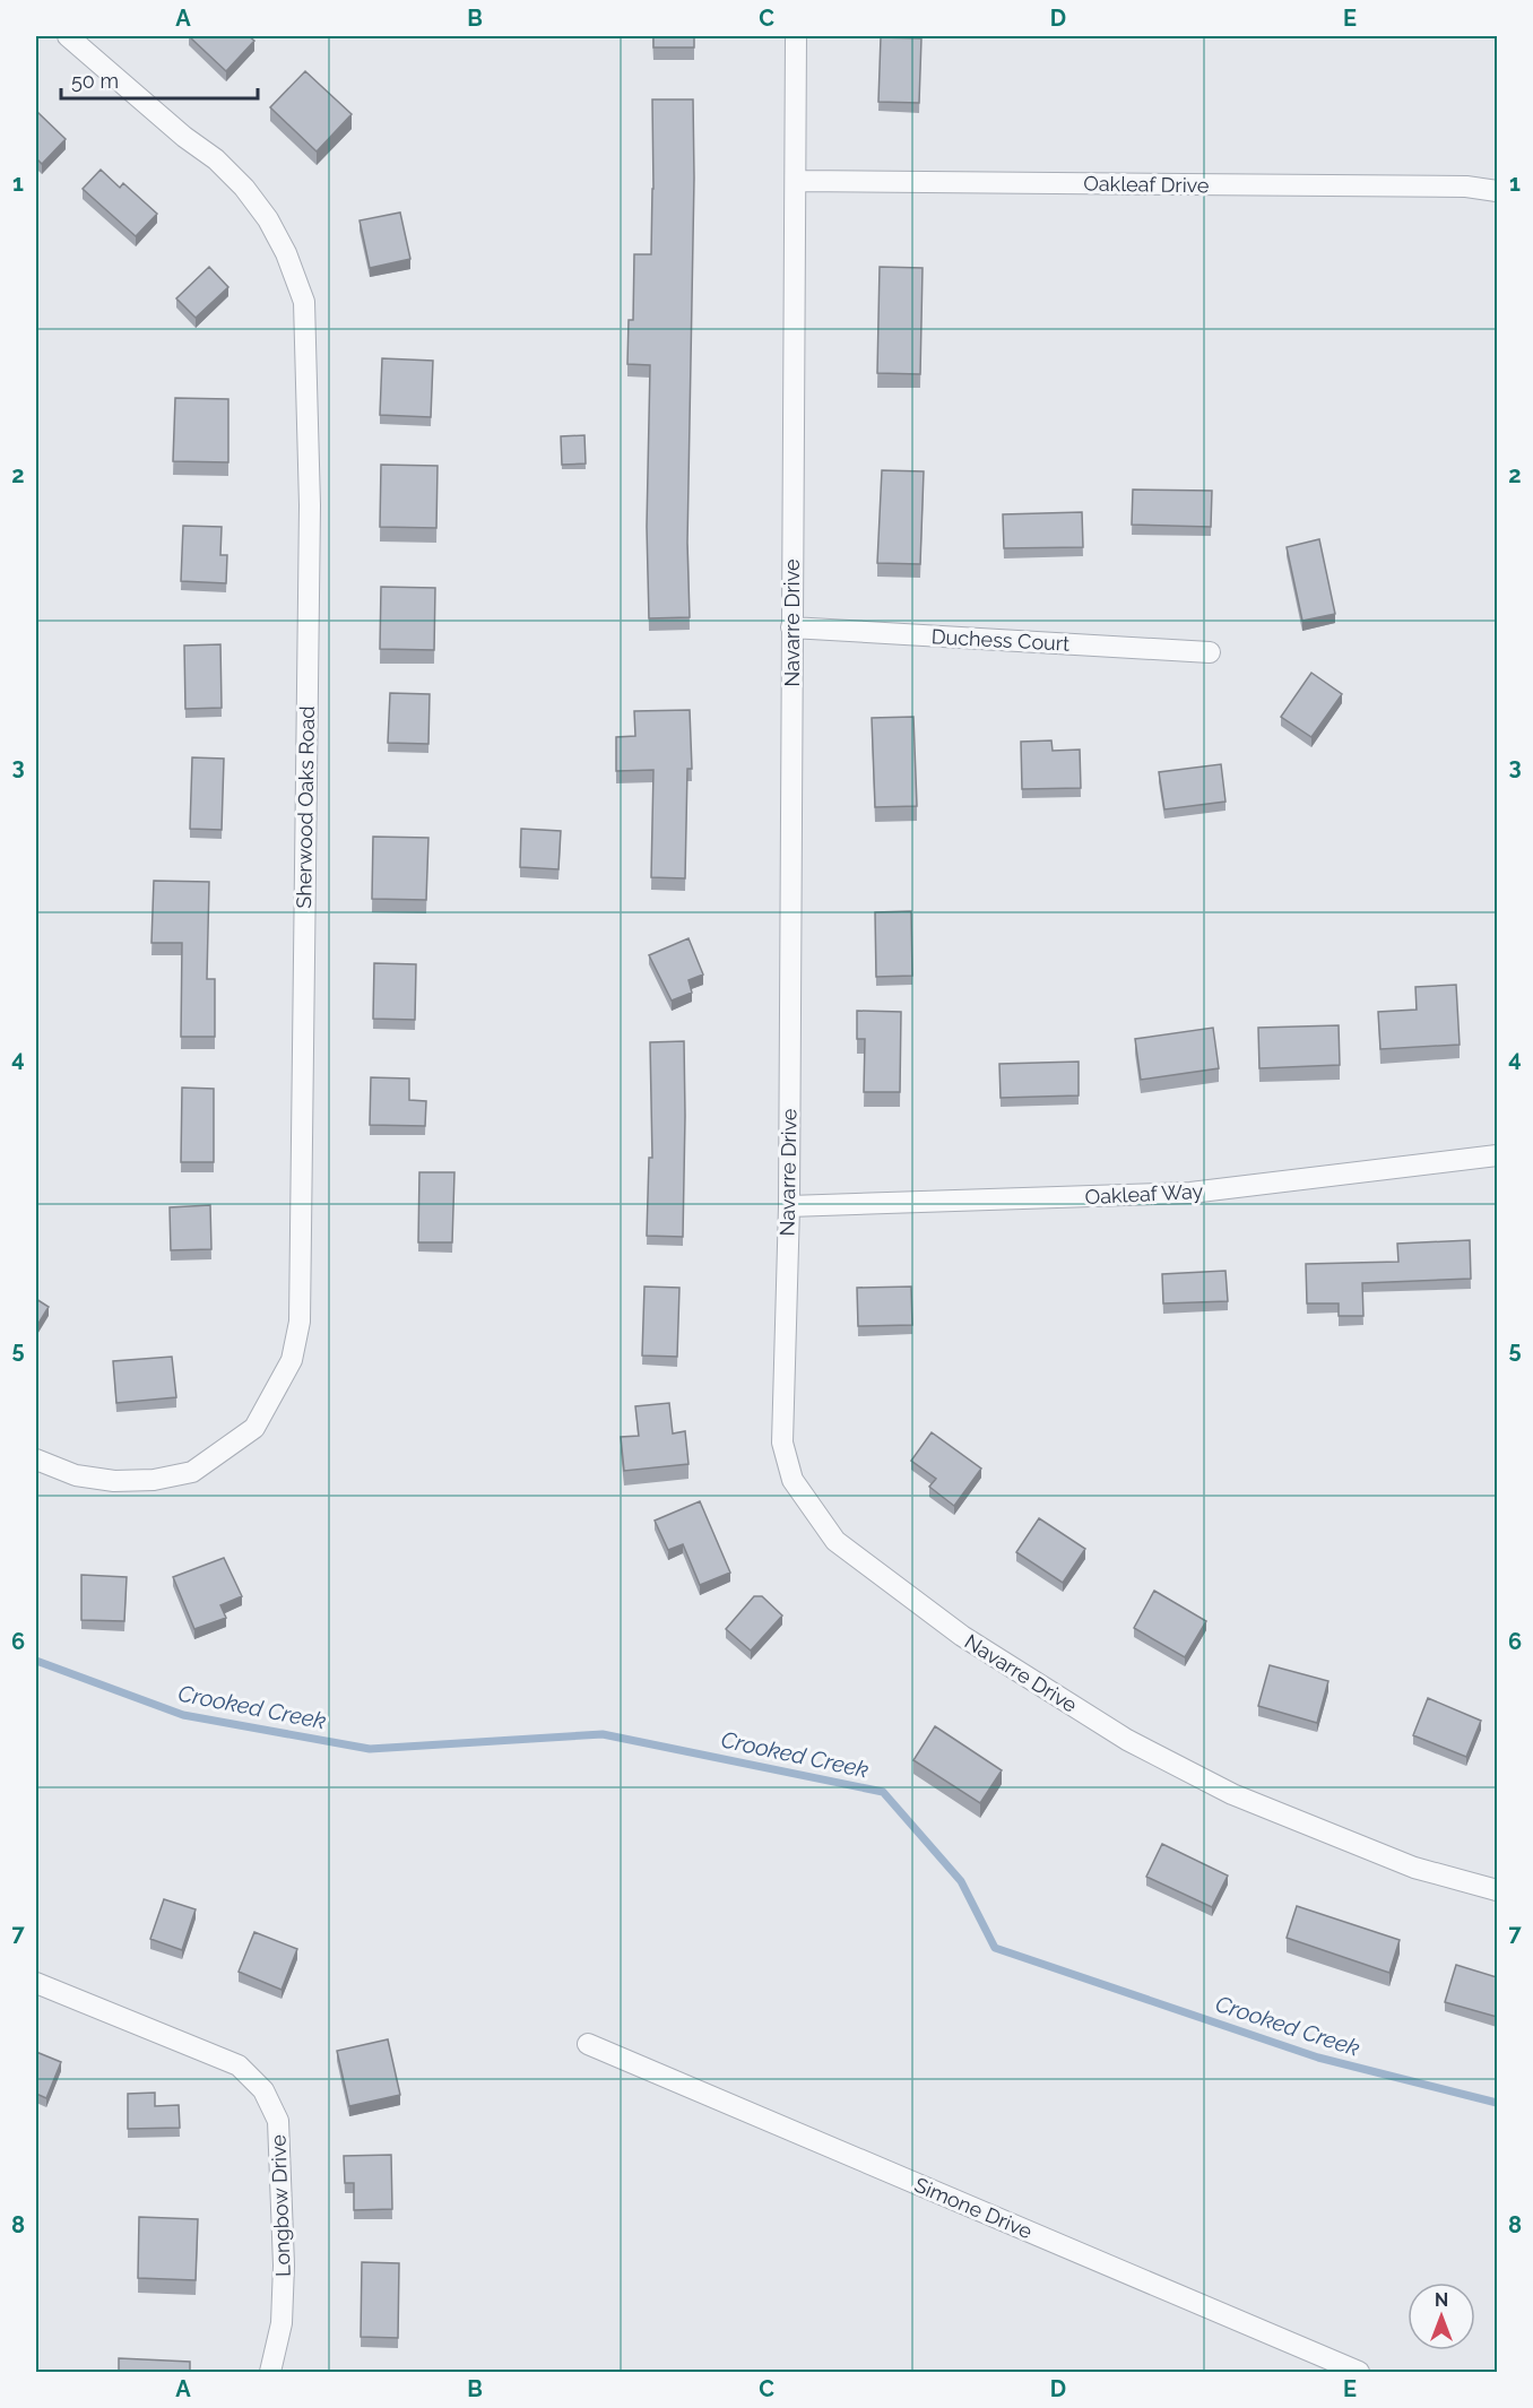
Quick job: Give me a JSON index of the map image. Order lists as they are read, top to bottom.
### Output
{
  "streets": {
    "street": [
      "Oakleaf Drive",
      "Navarre Drive",
      "Duchess Court",
      "Sherwood Oaks Road",
      "Oakleaf Way",
      "Longbow Drive",
      "Simone Drive"
    ]
  },
  "crossings": [
    ["Oakleaf Drive", "Navarre Drive"],
    ["Navarre Drive", "Duchess Court"],
    ["Navarre Drive", "Oakleaf Way"]
  ],
  "water": ["Crooked Creek"],
  "scale_bar": "50 m",
  "north": "top",
  "grid": {
    "columns": [
      "A",
      "B",
      "C",
      "D",
      "E"
    ],
    "rows": [
      "1",
      "2",
      "3",
      "4",
      "5",
      "6",
      "7",
      "8"
    ]
  }
}
